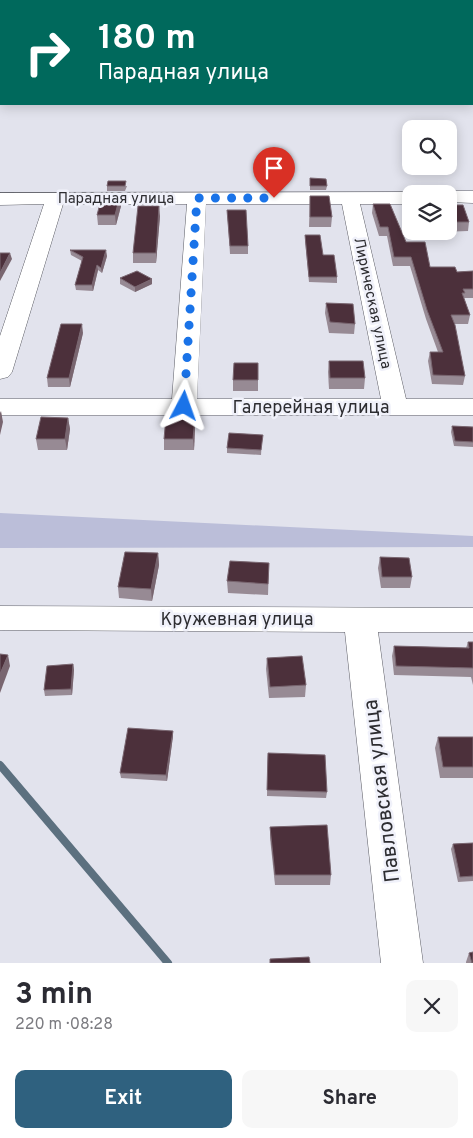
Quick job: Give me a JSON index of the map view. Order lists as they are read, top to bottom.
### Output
{
  "streets": {
    "street": [
      "Парадная улица",
      "Лирическая улица",
      "Галерейная улица",
      "Кружевная улица",
      "Павловская улица"
    ]
  },
  "crossings": [
    ["Парадная улица", "Лирическая улица"],
    ["Лирическая улица", "Галерейная улица"],
    ["Кружевная улица", "Павловская улица"]
  ],
  "page": {
    "turn": ["180 m", "Парадная улица"],
    "heading": ["3 min", "220 m · 08:28"],
    "buttons": ["Exit", "Share"]
  }
}
